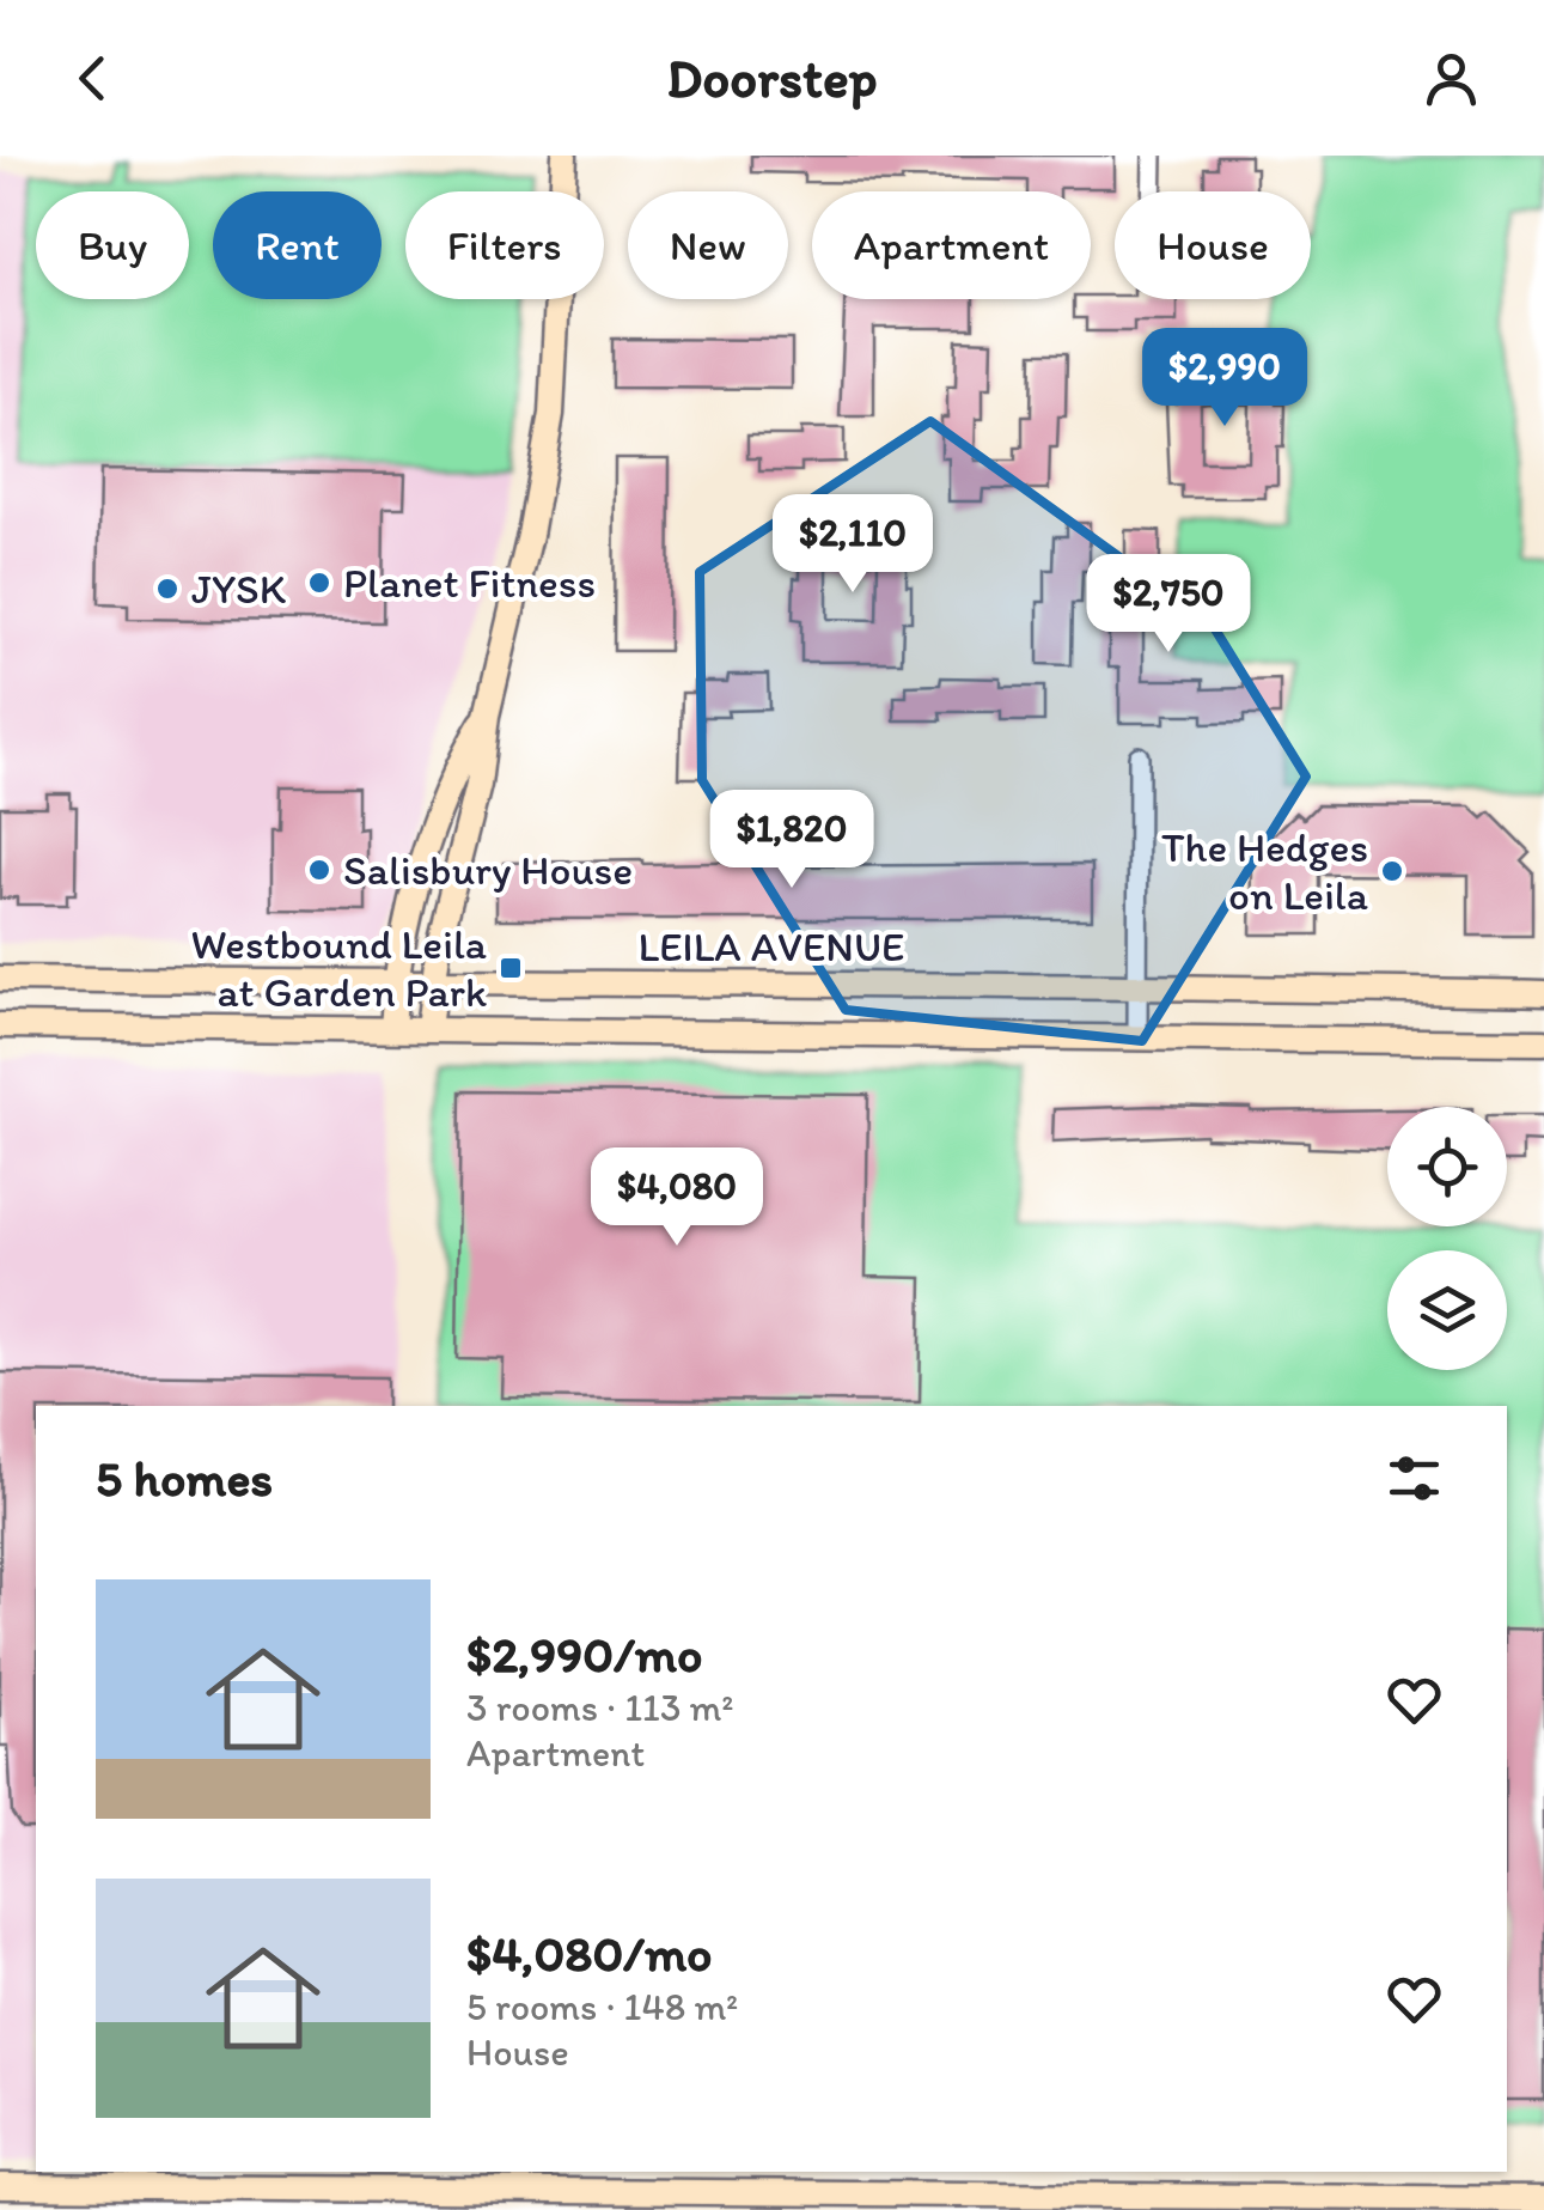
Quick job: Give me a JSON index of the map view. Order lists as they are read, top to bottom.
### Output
{
  "streets": {
    "main road": ["LEILA AVENUE"]
  },
  "places": {
    "other": [
      "Planet Fitness",
      "JYSK",
      "Salisbury House",
      "The Hedges on Leila"
    ],
    "transit": ["Westbound Leila at Garden Park"]
  },
  "page": {
    "header": "Doorstep",
    "chip": [
      "Buy",
      "Rent",
      "Filters",
      "New",
      "Apartment",
      "House"
    ],
    "price": [
      "$2,990",
      "$2,110",
      "$2,750",
      "$1,820",
      "$4,080"
    ],
    "heading": "5 homes",
    "list": [
      {
        "name": "$2,990/mo",
        "note": "3 rooms · 113 m² · Apartment"
      },
      {
        "name": "$4,080/mo",
        "note": "5 rooms · 148 m² · House"
      }
    ]
  }
}
